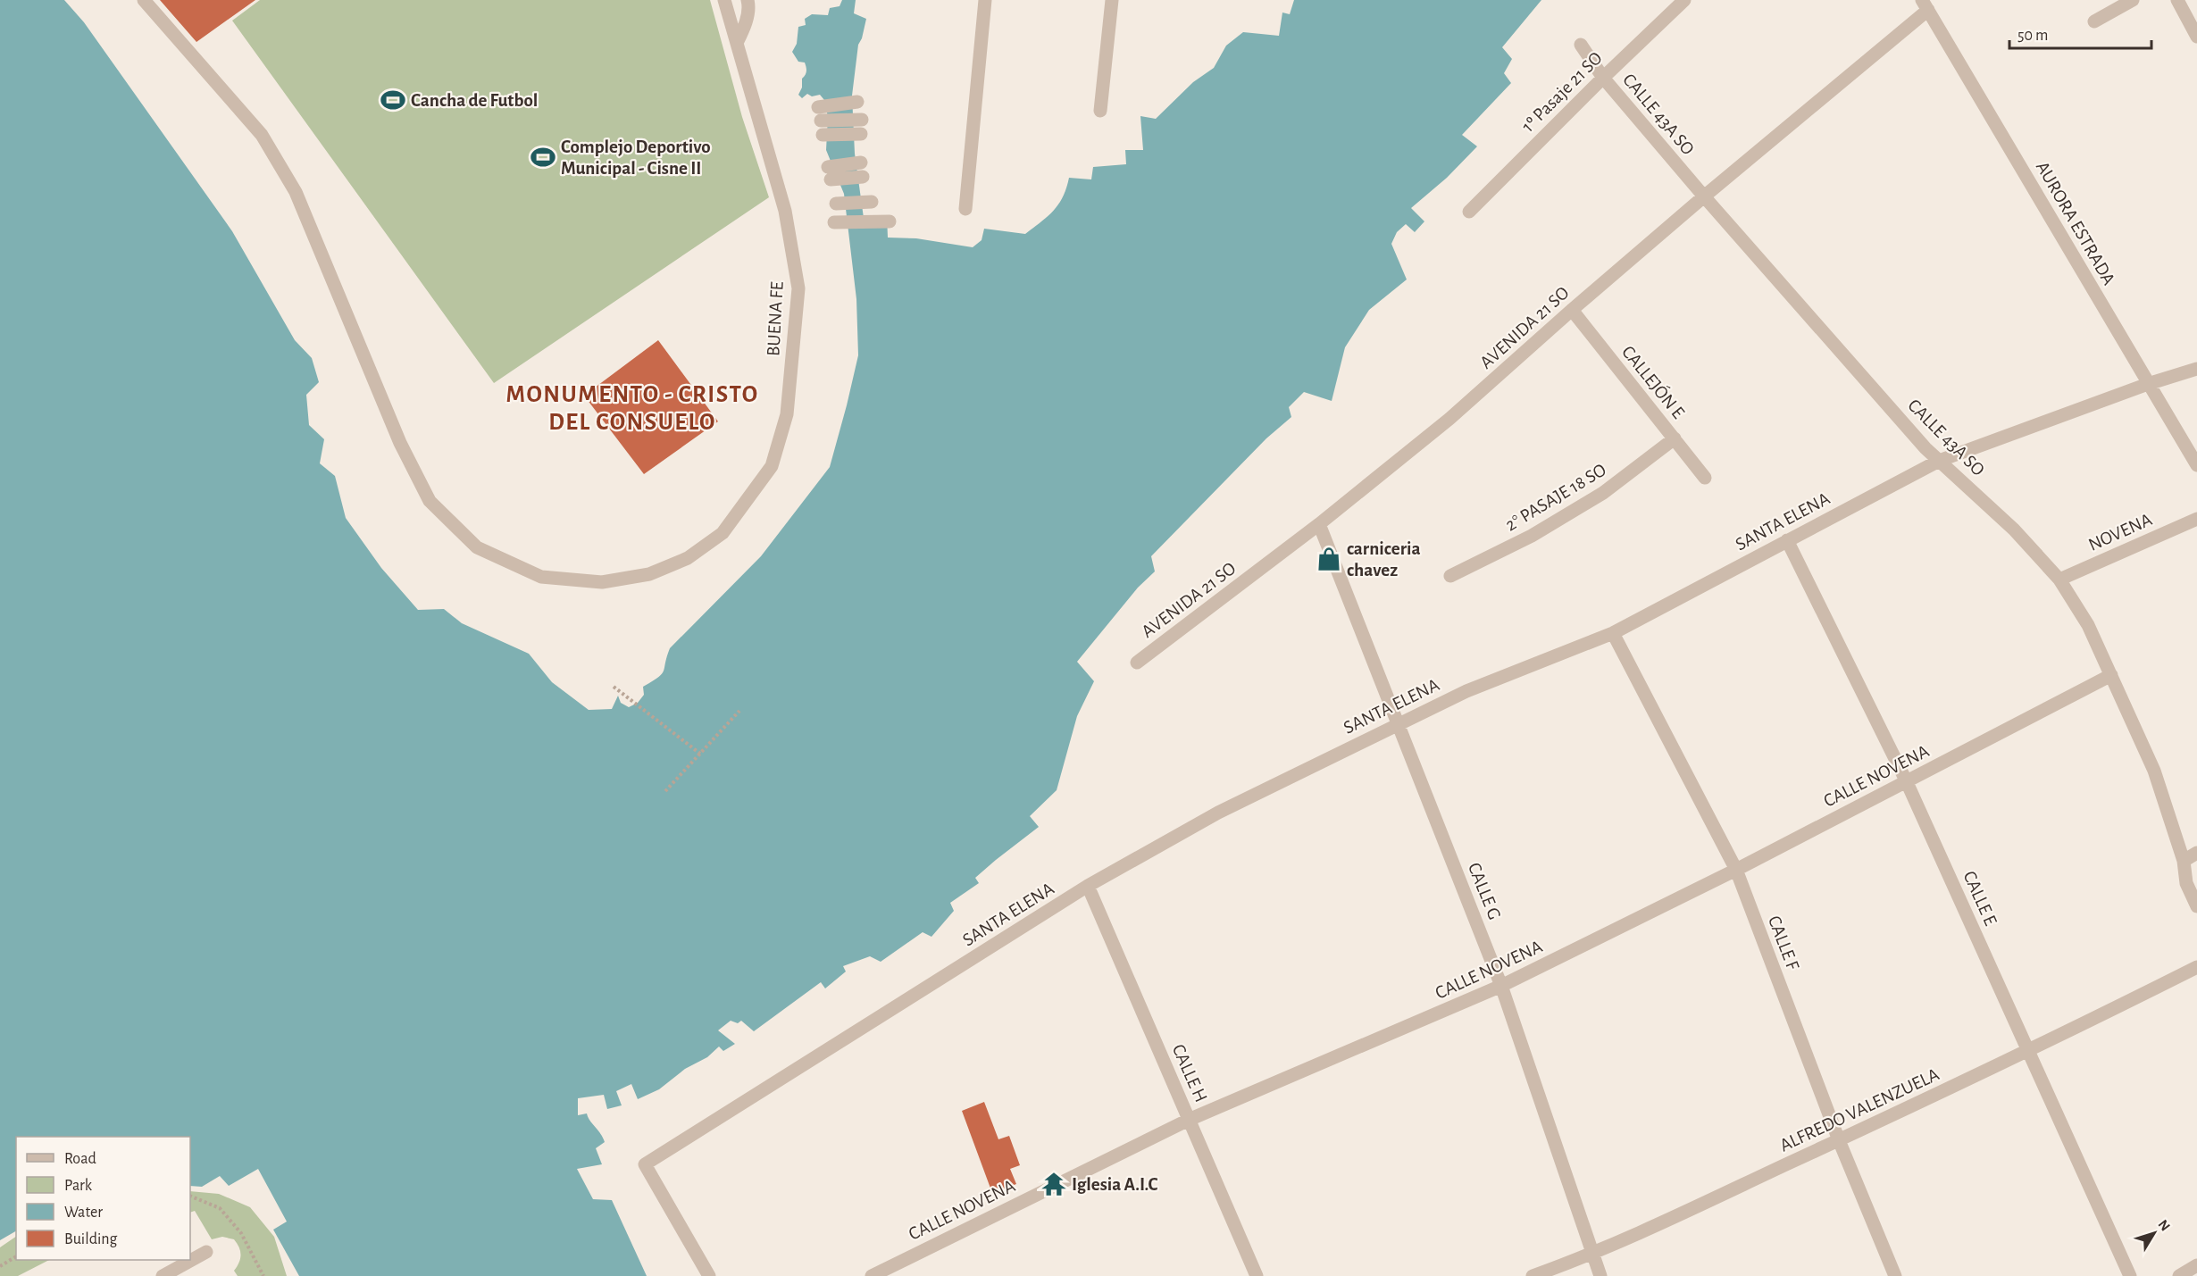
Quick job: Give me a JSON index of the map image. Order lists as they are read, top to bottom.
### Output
{
  "streets": {
    "street": [
      "1º Pasaje 21 SO",
      "CALLE 43A SO",
      "AURORA ESTRADA",
      "BUENA FE",
      "AVENIDA 21 SO",
      "CALLEJÓN E",
      "2° PASAJE 18 SO",
      "SANTA ELENA",
      "NOVENA",
      "CALLE NOVENA",
      "CALLE G",
      "CALLE E",
      "CALLE F",
      "CALLE H",
      "ALFREDO VALENZUELA"
    ]
  },
  "crossings": [
    ["1º Pasaje 21 SO", "CALLE 43A SO"],
    ["CALLE 43A SO", "AVENIDA 21 SO"],
    ["CALLE 43A SO", "SANTA ELENA"],
    ["CALLE 43A SO", "NOVENA"],
    ["CALLE 43A SO", "CALLE NOVENA"],
    ["AURORA ESTRADA", "AVENIDA 21 SO"],
    ["AURORA ESTRADA", "SANTA ELENA"],
    ["AVENIDA 21 SO", "CALLEJÓN E"],
    ["AVENIDA 21 SO", "CALLE G"],
    ["CALLEJÓN E", "2° PASAJE 18 SO"],
    ["SANTA ELENA", "CALLE G"],
    ["SANTA ELENA", "CALLE E"],
    ["SANTA ELENA", "CALLE F"],
    ["SANTA ELENA", "CALLE H"],
    ["CALLE NOVENA", "CALLE G"],
    ["CALLE NOVENA", "CALLE E"],
    ["CALLE NOVENA", "CALLE F"],
    ["CALLE NOVENA", "CALLE H"],
    ["CALLE G", "ALFREDO VALENZUELA"],
    ["CALLE E", "ALFREDO VALENZUELA"],
    ["CALLE F", "ALFREDO VALENZUELA"]
  ],
  "districts": ["MONUMENTO - CRISTO DEL CONSUELO"],
  "places": {
    "sports": ["Cancha de Futbol", "Complejo Deportivo Municipal - Cisne II"],
    "shop": ["carniceria chavez"],
    "temple": ["Iglesia A.I.C"]
  },
  "legend": [
    "Road",
    "Park",
    "Water",
    "Building"
  ],
  "scale_bar": "50 m",
  "north": "top right"
}
